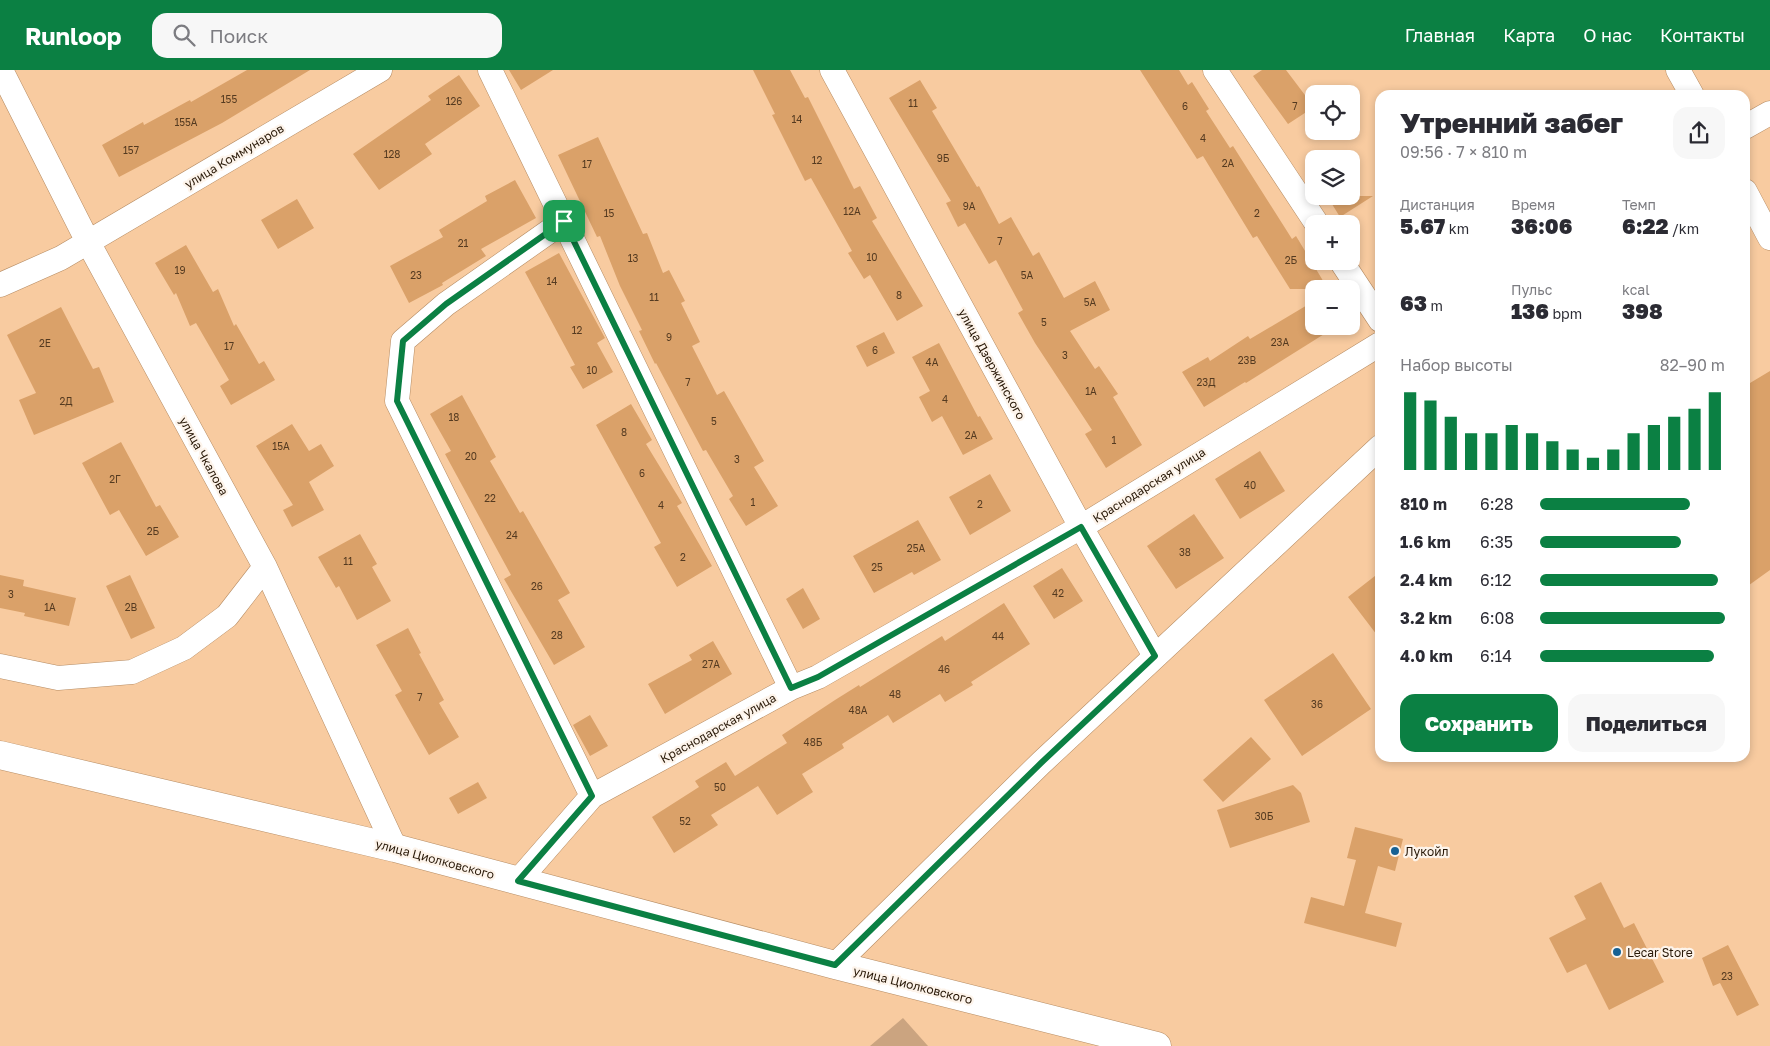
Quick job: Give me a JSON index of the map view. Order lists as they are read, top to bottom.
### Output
{
  "streets": {
    "main road": ["улица Циолковского"],
    "street": [
      "улица Коммунаров",
      "улица Дзержинского",
      "улица Чкалова",
      "Краснодарская улица"
    ]
  },
  "crossings": [
    ["улица Коммунаров", "улица Чкалова"],
    ["улица Дзержинского", "Краснодарская улица"],
    ["улица Чкалова", "улица Циолковского"],
    ["Краснодарская улица", "улица Циолковского"]
  ],
  "places": ["Лукойл", "Lecar Store"],
  "house_numbers": [
    "155",
    "126",
    "11",
    "6",
    "7",
    "14",
    "155А",
    "4",
    "157",
    "128",
    "9Б",
    "12",
    "2А",
    "17",
    "9А",
    "12А",
    "15",
    "2",
    "7",
    "21",
    "10",
    "13",
    "2Б",
    "19",
    "23",
    "5А",
    "14",
    "8",
    "11",
    "5А",
    "5",
    "12",
    "9",
    "23А",
    "2Е",
    "17",
    "6",
    "3",
    "23В",
    "4А",
    "10",
    "7",
    "23Д",
    "1А",
    "4",
    "2Д",
    "18",
    "5",
    "8",
    "2А",
    "1",
    "15А",
    "20",
    "3",
    "6",
    "2Г",
    "40",
    "22",
    "1",
    "2",
    "4",
    "2Б",
    "24",
    "25А",
    "38",
    "2",
    "11",
    "25",
    "26",
    "42",
    "3",
    "1А",
    "2В",
    "28",
    "44",
    "27А",
    "46",
    "48",
    "7",
    "36",
    "48А",
    "48Б",
    "50",
    "30Б",
    "52",
    "23"
  ],
  "page": {
    "header": "Runloop",
    "search": "Поиск",
    "nav": [
      "Главная",
      "Карта",
      "О нас",
      "Контакты"
    ],
    "map_buttons": ["+", "−"],
    "heading": ["Утренний забег", "09:56 · 7 × 810 m"],
    "stats": [
      ["Дистанция", "5.67 km"],
      ["Время", "36:06"],
      ["Темп", "6:22 /km"],
      ["63 m"],
      ["Пульс", "136 bpm"],
      ["kcal", "398"]
    ],
    "chart": ["Набор высоты", "82–90 m"],
    "list": [
      {
        "name": "810 m",
        "note": "6:28"
      },
      {
        "name": "1.6 km",
        "note": "6:35"
      },
      {
        "name": "2.4 km",
        "note": "6:12"
      },
      {
        "name": "3.2 km",
        "note": "6:08"
      },
      {
        "name": "4.0 km",
        "note": "6:14"
      }
    ],
    "buttons": ["Сохранить", "Поделиться"]
  }
}
